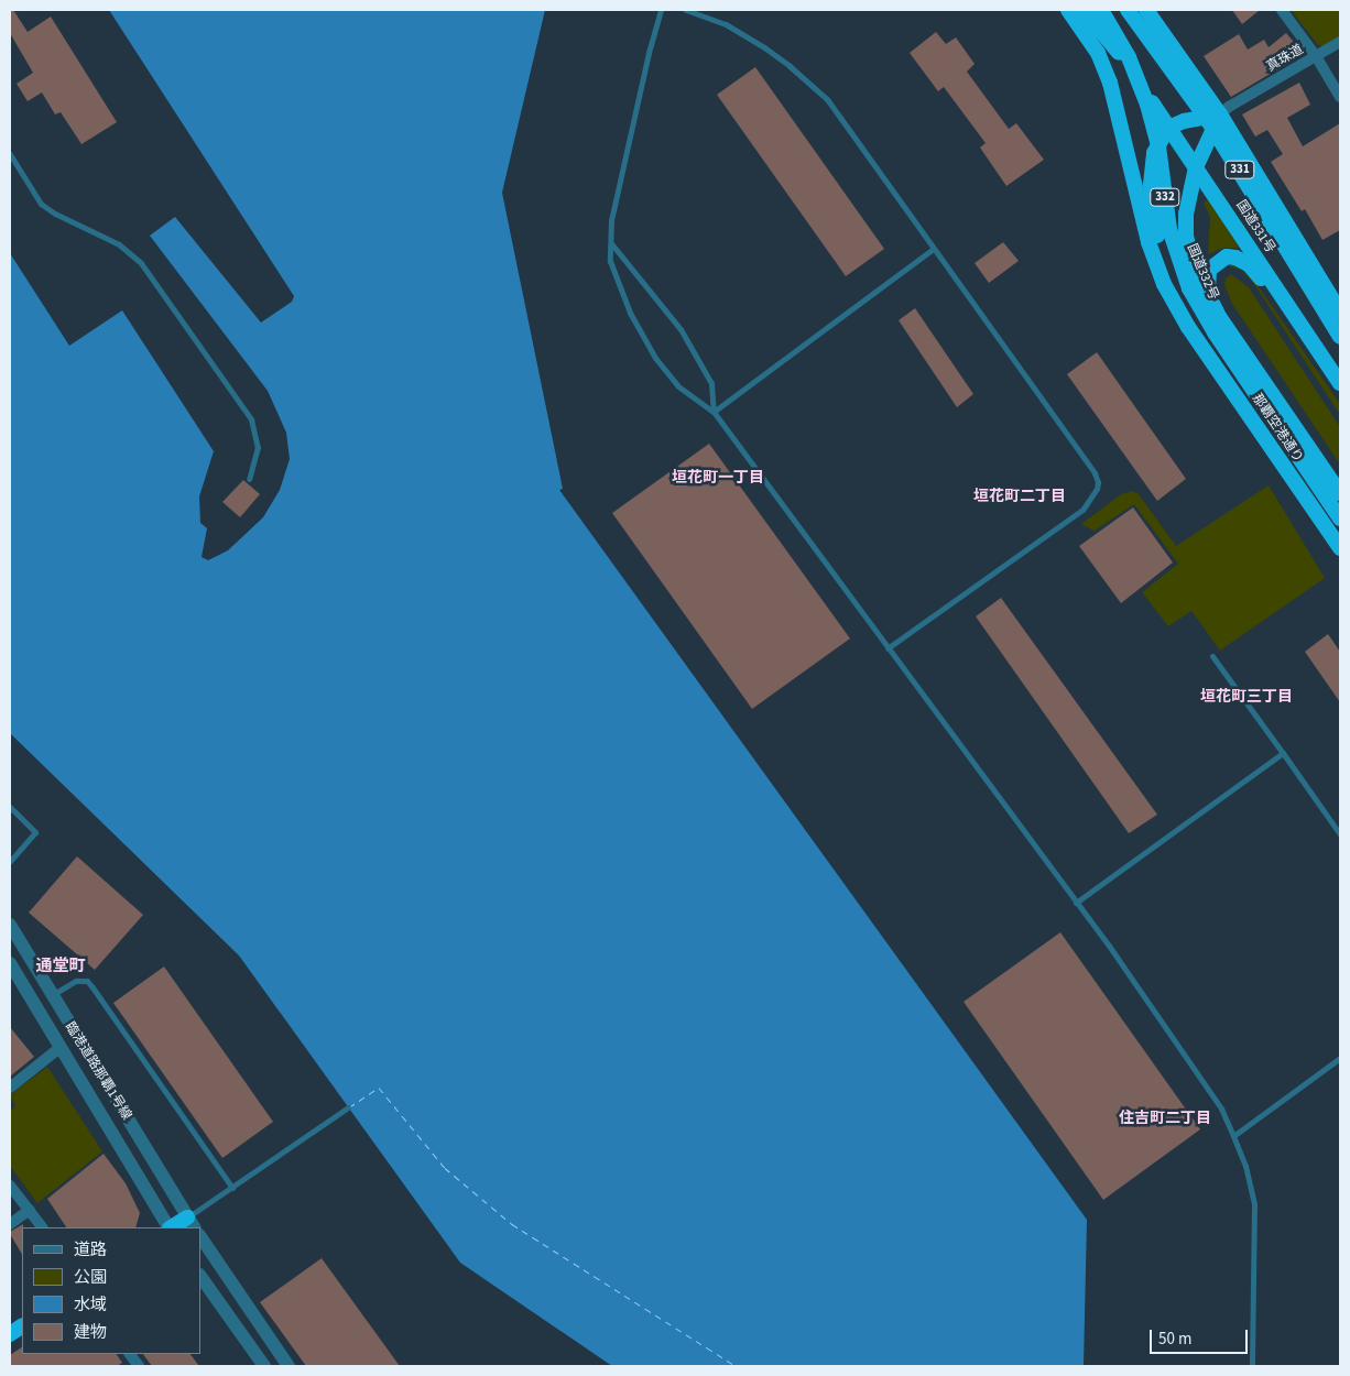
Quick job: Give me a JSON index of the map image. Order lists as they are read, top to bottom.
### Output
{
  "streets": {
    "highway": [
      "331",
      "332",
      "国道331号",
      "国道332号",
      "那覇空港通り"
    ],
    "street": ["真珠道", "臨港道路那覇1号線"]
  },
  "crossings": [
    ["真珠道", "国道331号"],
    ["真珠道", "国道332号"],
    ["332", "那覇空港通り"],
    ["国道331号", "国道332号"]
  ],
  "districts": [
    "垣花町一丁目",
    "垣花町二丁目",
    "垣花町三丁目",
    "通堂町",
    "住吉町二丁目"
  ],
  "legend": [
    "道路",
    "公園",
    "水域",
    "建物"
  ],
  "scale_bar": "50 m"
}
